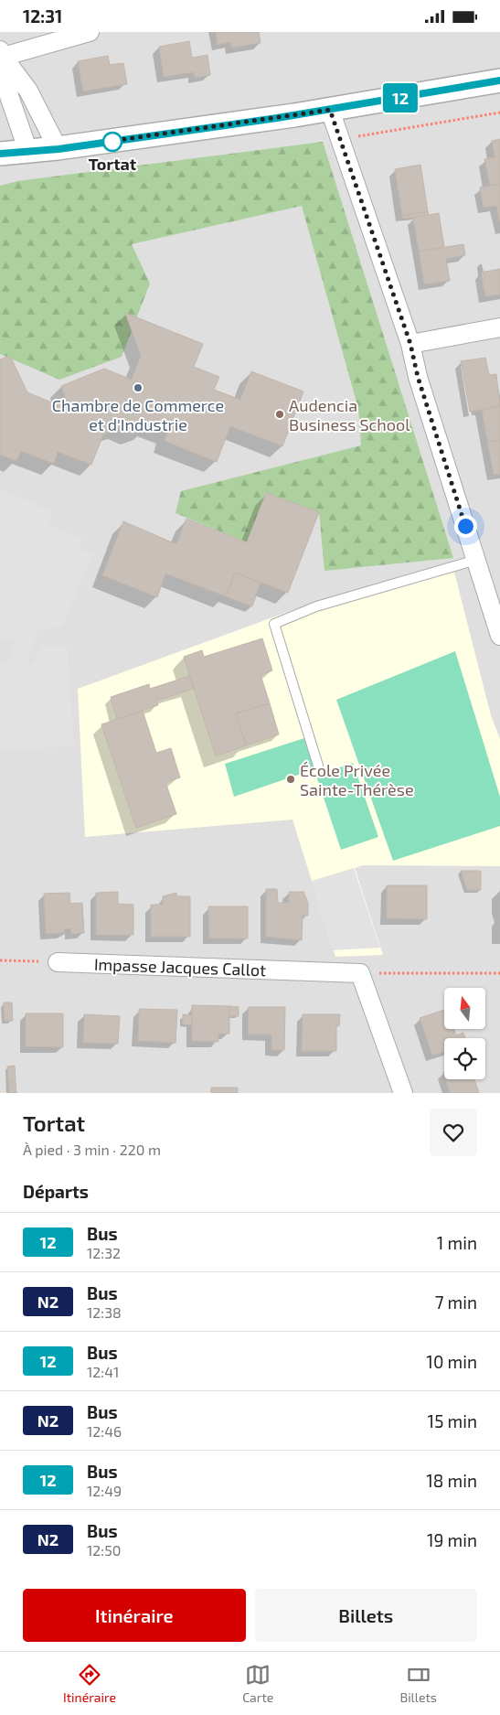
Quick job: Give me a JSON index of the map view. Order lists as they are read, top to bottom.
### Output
{
  "streets": {
    "street": ["Impasse Jacques Callot"]
  },
  "places": [
    "Tortat",
    "Chambre de Commerce et d'Industrie",
    "Audencia Business School",
    "École Privée Sainte-Thérèse"
  ],
  "lines": ["bus line 12"],
  "north": "top",
  "page": {
    "status": "12:31",
    "on_map": "12",
    "heading": [
      ["Tortat", "À pied · 3 min · 220 m"],
      "Départs"
    ],
    "list": [
      {
        "mark": "12",
        "name": "Bus",
        "note": "12:32",
        "value": "1 min"
      },
      {
        "mark": "N2",
        "name": "Bus",
        "note": "12:38",
        "value": "7 min"
      },
      {
        "mark": "12",
        "name": "Bus",
        "note": "12:41",
        "value": "10 min"
      },
      {
        "mark": "N2",
        "name": "Bus",
        "note": "12:46",
        "value": "15 min"
      },
      {
        "mark": "12",
        "name": "Bus",
        "note": "12:49",
        "value": "18 min"
      },
      {
        "mark": "N2",
        "name": "Bus",
        "note": "12:50",
        "value": "19 min"
      }
    ],
    "buttons": ["Itinéraire", "Billets"],
    "tabs": ["Itinéraire", "Carte", "Billets"]
  }
}
